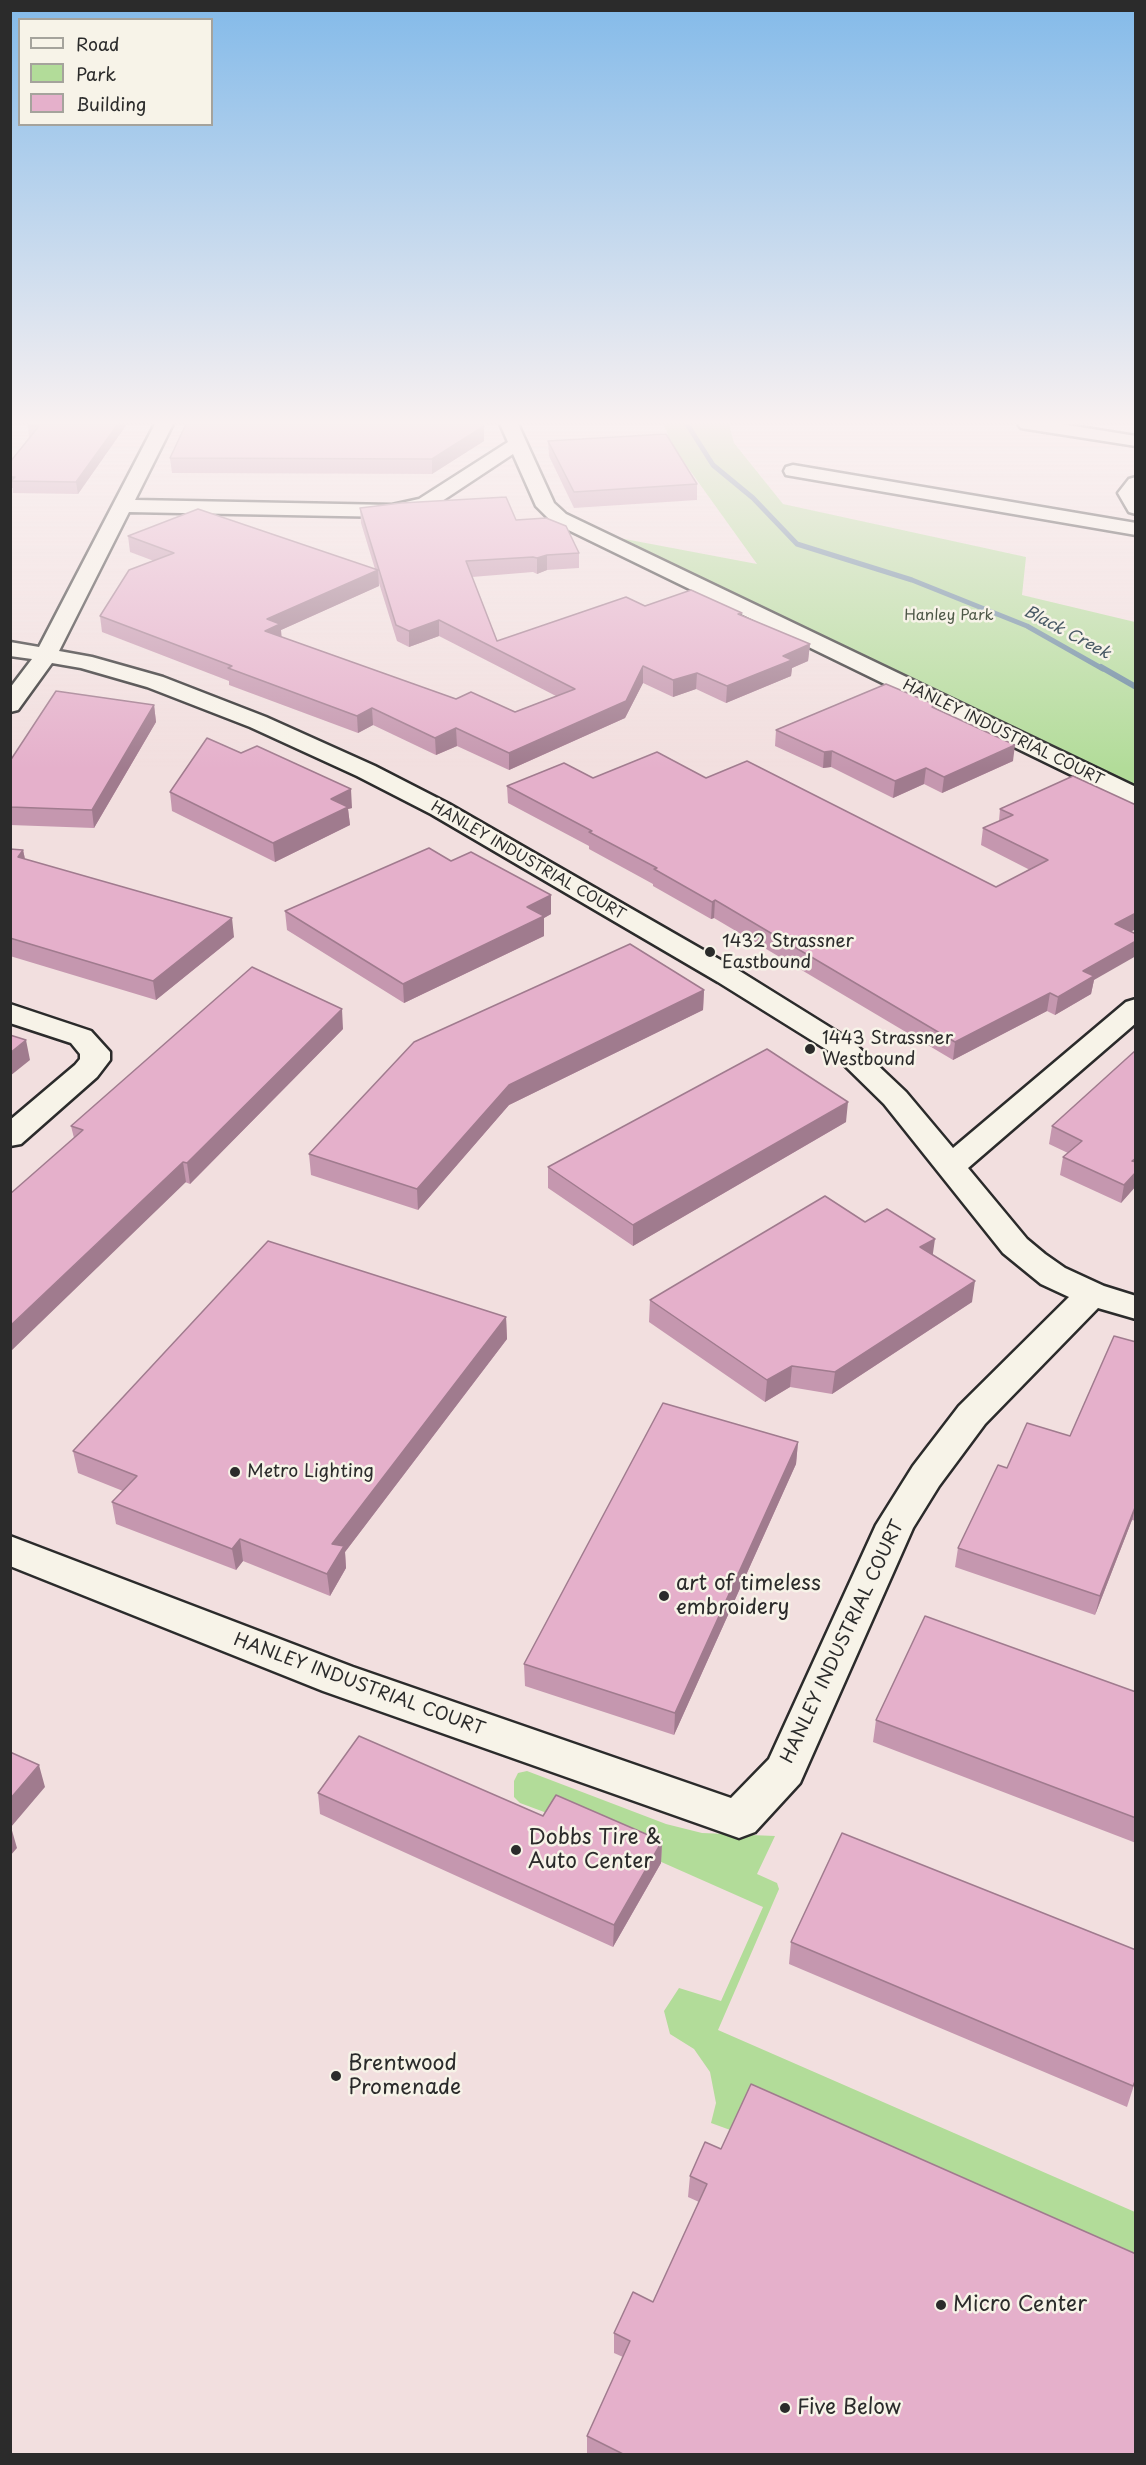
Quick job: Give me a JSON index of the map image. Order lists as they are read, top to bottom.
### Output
{
  "streets": {
    "street": ["HANLEY INDUSTRIAL COURT"]
  },
  "water": ["Black Creek"],
  "parks": ["Hanley Park"],
  "places": [
    "1432 Strassner Eastbound",
    "1443 Strassner Westbound",
    "Metro Lighting",
    "art of timeless embroidery",
    "Dobbs Tire & Auto Center",
    "Brentwood Promenade",
    "Micro Center",
    "Five Below"
  ],
  "legend": ["Road", "Park", "Building"]
}
